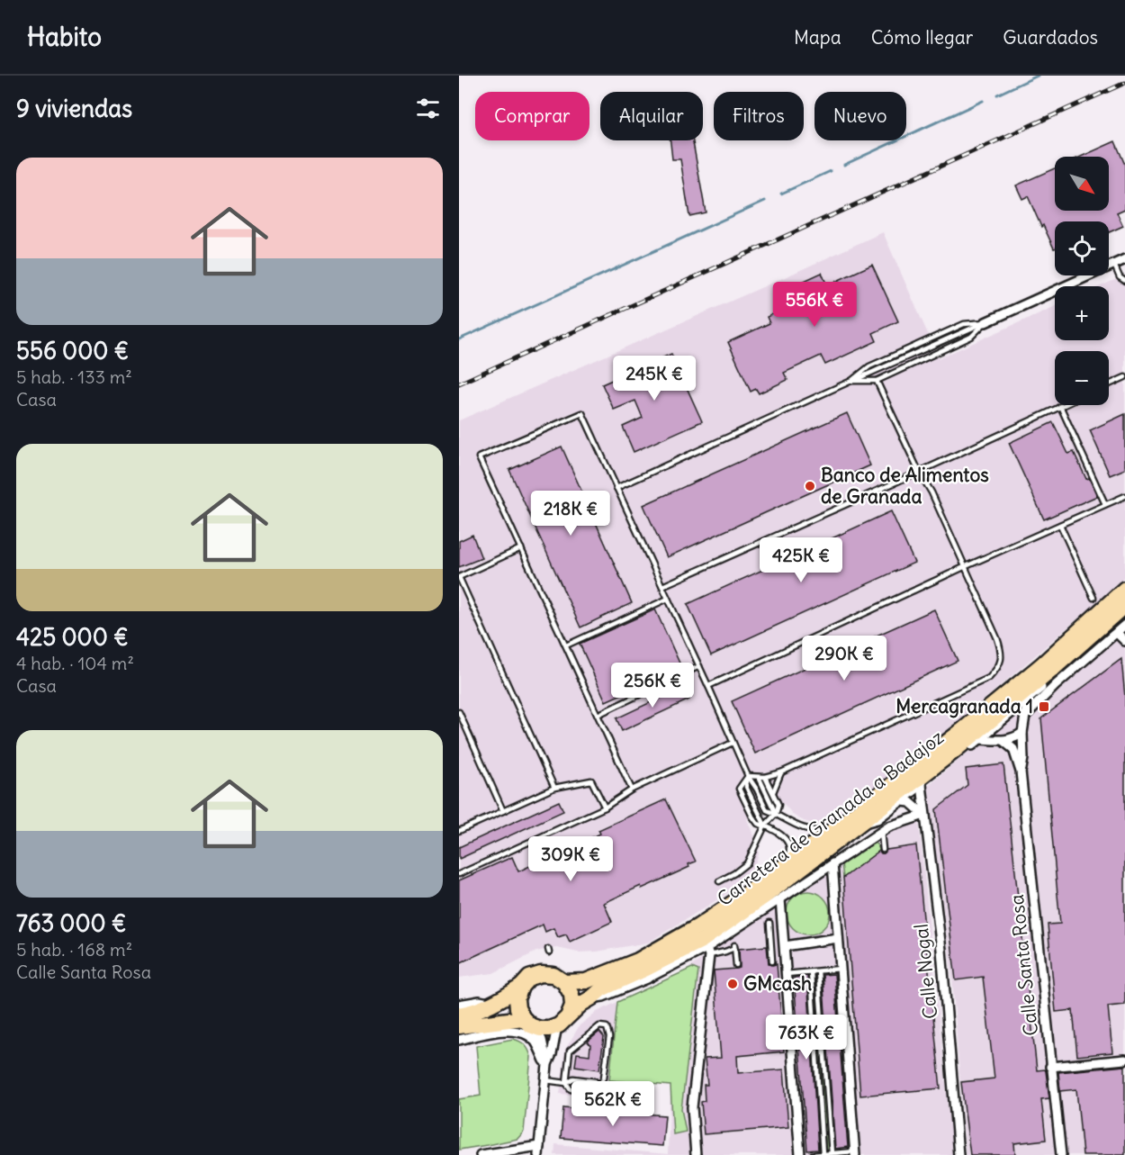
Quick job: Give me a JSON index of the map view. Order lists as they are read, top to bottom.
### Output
{
  "streets": {
    "highway": ["Carretera de Granada a Badajoz"],
    "street": ["Calle Santa Rosa", "Calle Nogal"]
  },
  "places": {
    "other": ["Banco de Alimentos de Granada", "GMcash"],
    "transit": ["Mercagranada 1"]
  },
  "north": "bottom right",
  "page": {
    "header": "Habito",
    "nav": ["Mapa", "Cómo llegar", "Guardados"],
    "heading": "9 viviendas",
    "chip": [
      "Comprar",
      "Alquilar",
      "Filtros",
      "Nuevo"
    ],
    "list": [
      {
        "name": "556 000 €",
        "note": "5 hab. · 133 m² · Casa"
      },
      {
        "name": "425 000 €",
        "note": "4 hab. · 104 m² · Casa"
      },
      {
        "name": "763 000 €",
        "note": "5 hab. · 168 m² · Calle Santa Rosa"
      }
    ],
    "map_buttons": ["+", "−"],
    "price": [
      "556K €",
      "245K €",
      "218K €",
      "425K €",
      "290K €",
      "256K €",
      "309K €",
      "763K €",
      "562K €"
    ]
  }
}
